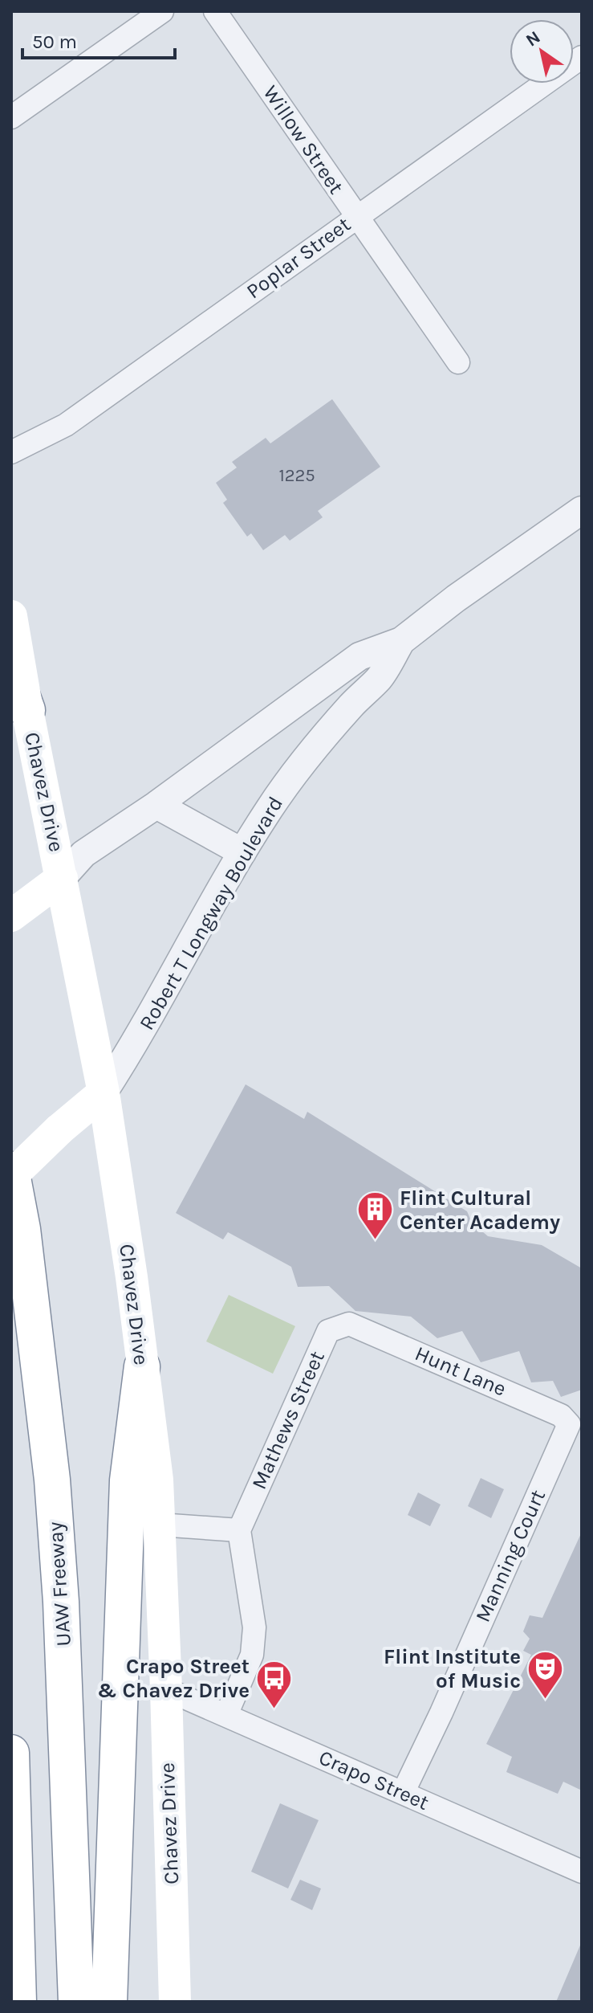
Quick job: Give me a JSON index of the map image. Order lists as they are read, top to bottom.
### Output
{
  "streets": {
    "highway": ["UAW Freeway"],
    "main road": ["Chavez Drive", "Robert T Longway Boulevard"],
    "street": [
      "Willow Street",
      "Poplar Street",
      "Hunt Lane",
      "Mathews Street",
      "Manning Court",
      "Crapo Street"
    ]
  },
  "crossings": [
    ["Willow Street", "Poplar Street"],
    ["Chavez Drive", "Robert T Longway Boulevard"],
    ["Chavez Drive", "Crapo Street"],
    ["Hunt Lane", "Mathews Street"],
    ["Hunt Lane", "Manning Court"],
    ["Manning Court", "Crapo Street"]
  ],
  "places": {
    "building": ["Flint Cultural Center Academy"],
    "theatre": ["Flint Institute of Music"],
    "bus stop": ["Crapo Street & Chavez Drive"]
  },
  "house_numbers": ["1225"],
  "scale_bar": "50 m",
  "north": "top left"
}
